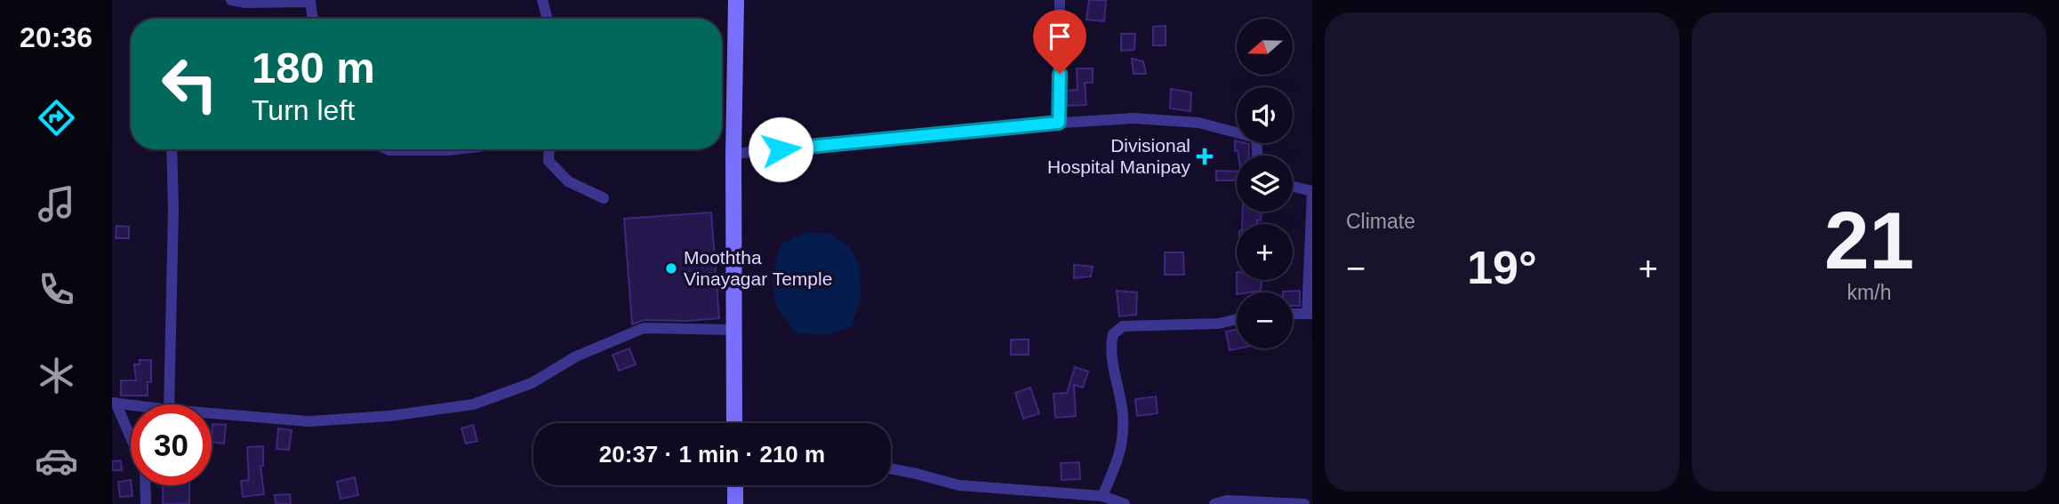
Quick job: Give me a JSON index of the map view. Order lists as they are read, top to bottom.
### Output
{
  "places": {
    "health": ["Divisional Hospital Manipay"],
    "other": ["Mooththa Vinayagar Temple"]
  },
  "north": "left",
  "page": {
    "tabs": "20:36",
    "tile": [
      "Climate",
      ["21", "km/h"]
    ],
    "map_buttons": ["+", "−"],
    "turn": ["180 m", "Turn left"],
    "heat": ["−", "19°", "+"],
    "limit": "30",
    "trip": "20:37 · 1 min · 210 m"
  }
}
